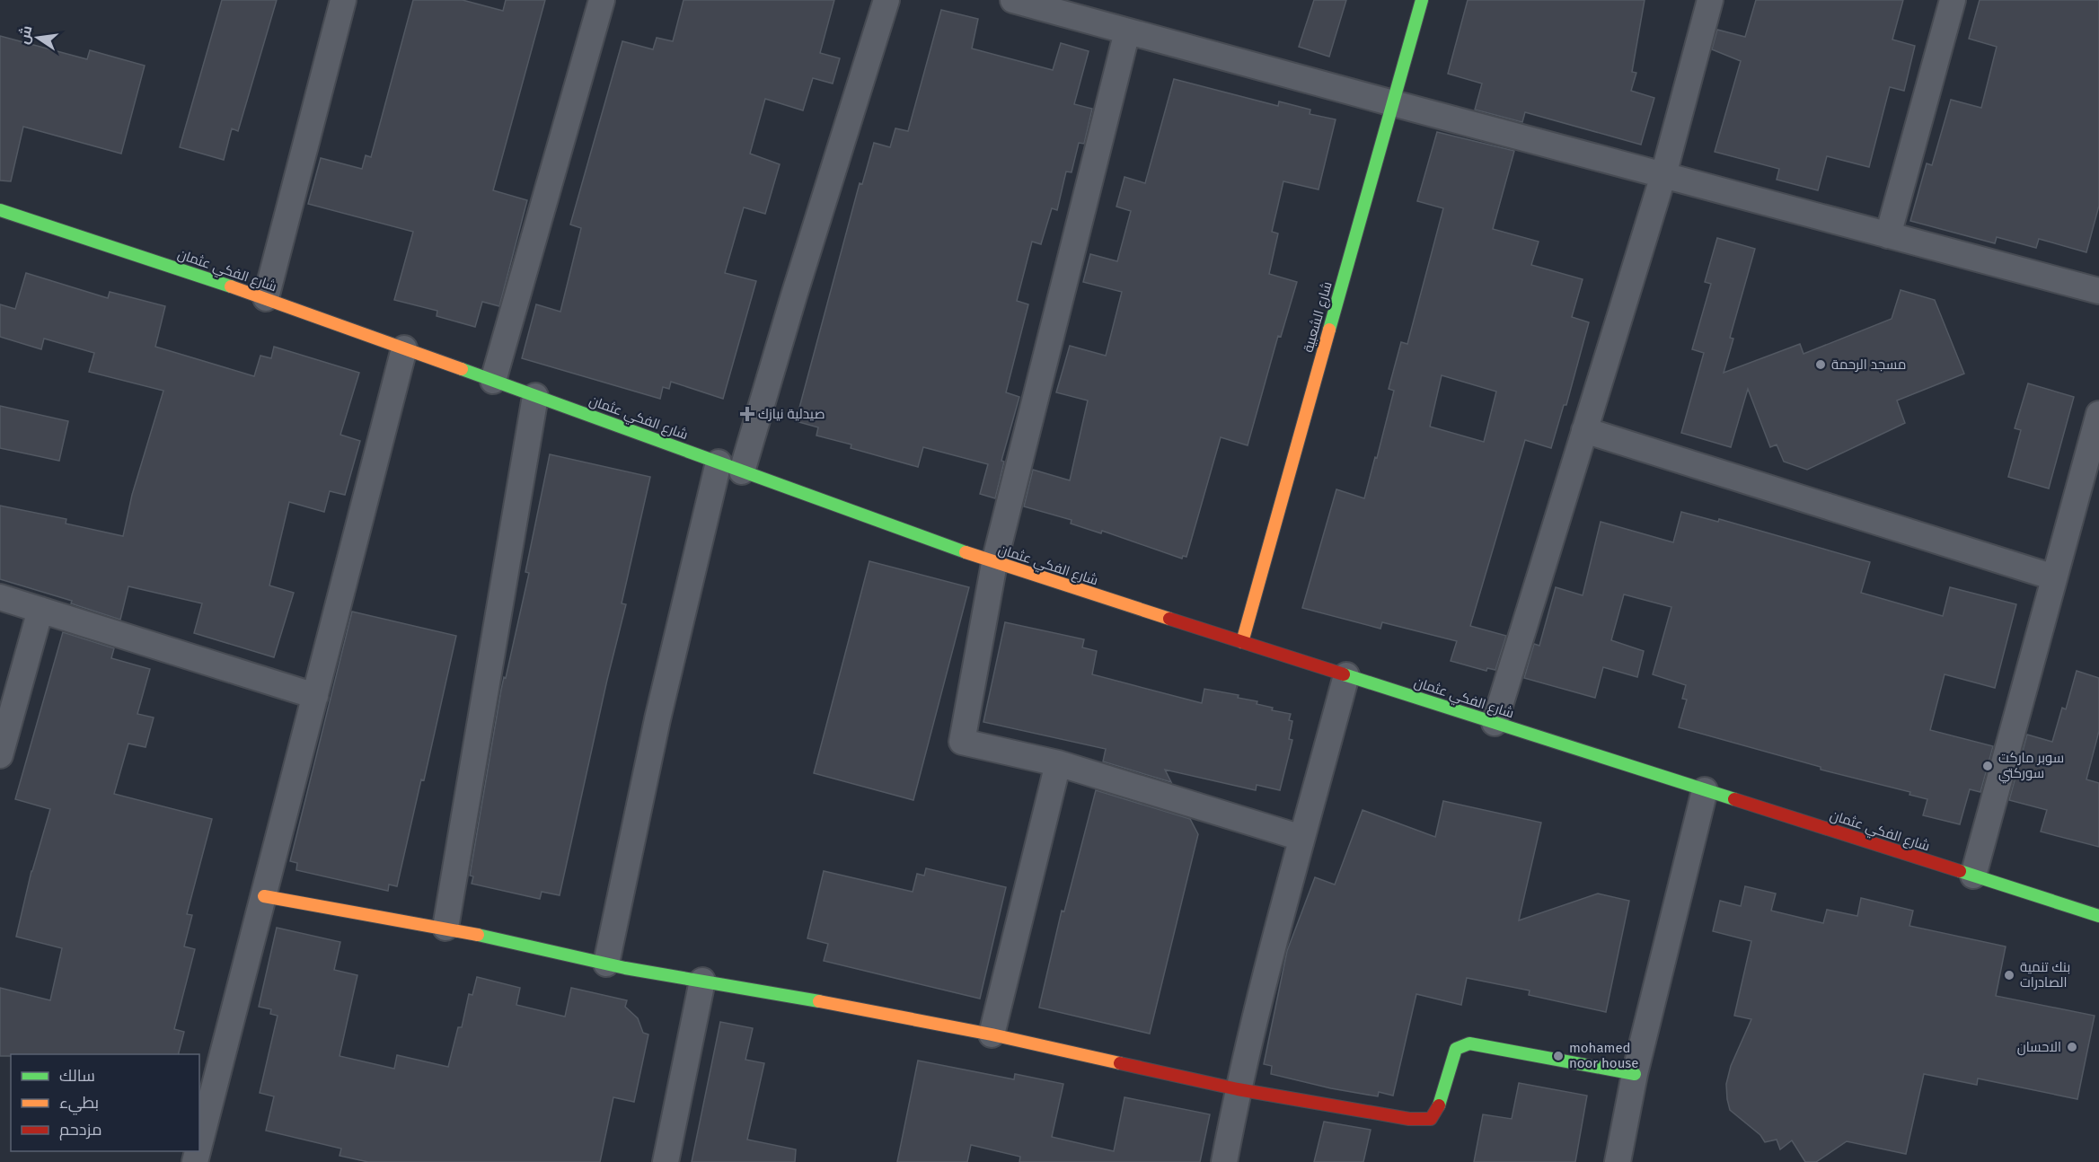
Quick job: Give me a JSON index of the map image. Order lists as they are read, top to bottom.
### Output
{
  "streets": {
    "street": ["شارع الفكي عثمان", "شارع الشعبية"]
  },
  "crossings": [
    ["شارع الفكي عثمان", "شارع الشعبية"]
  ],
  "places": {
    "other": [
      "مسجد الرحمة",
      "سوبر ماركت سوركتي",
      "بنك تنمية الصادرات",
      "الاحسان",
      "mohamed noor house"
    ],
    "health": ["صيدلية نيازك"]
  },
  "legend": ["سالك", "بطيء", "مزدحم"],
  "north": "left"
}
